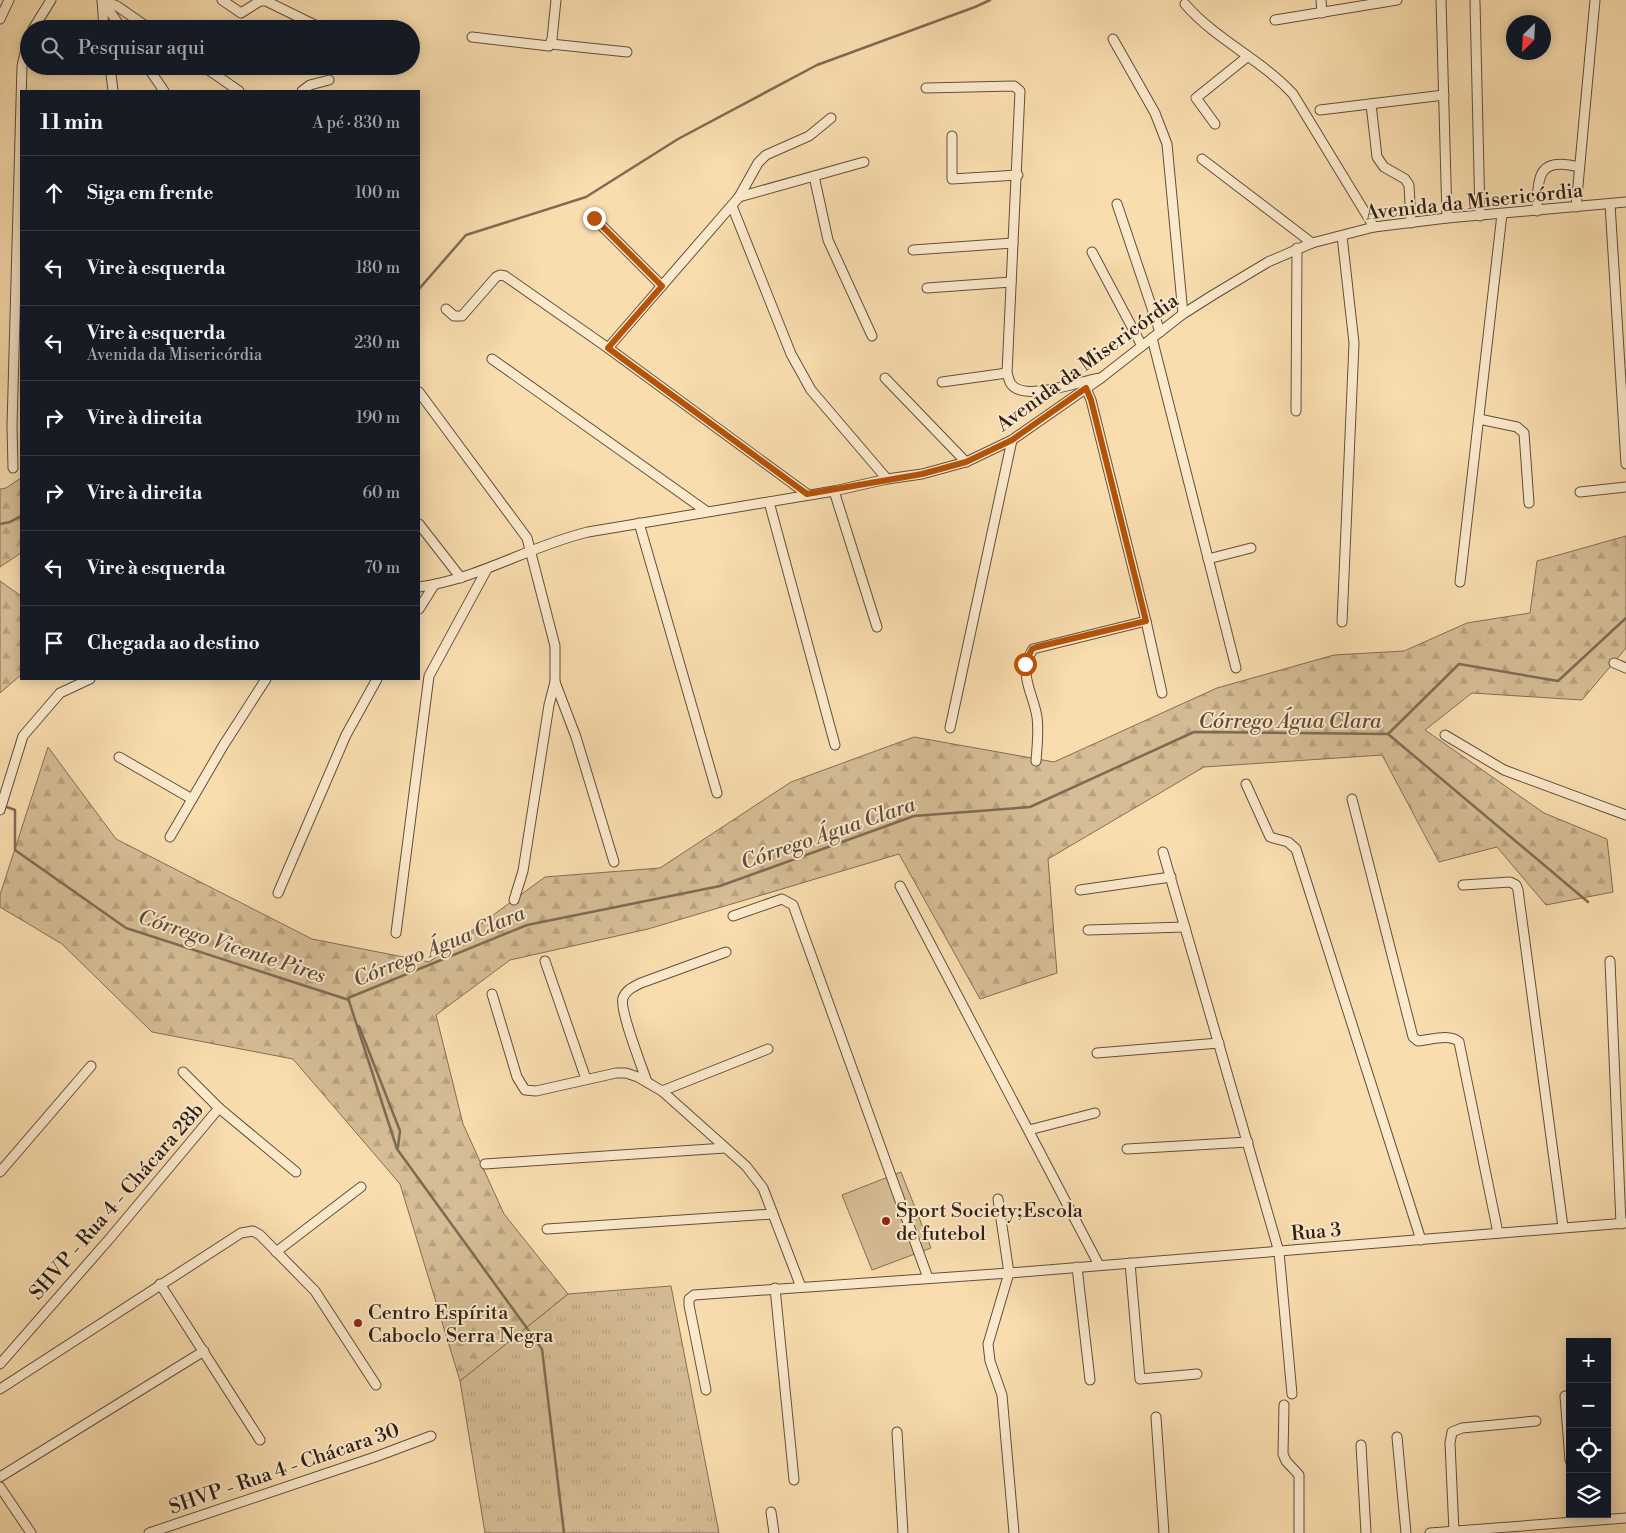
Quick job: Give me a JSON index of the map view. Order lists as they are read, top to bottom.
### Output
{
  "streets": {
    "street": [
      "Avenida da Misericórdia",
      "SHVP - Rua 4 - Chácara 28b",
      "Rua 3",
      "SHVP - Rua 4 - Chácara 30"
    ]
  },
  "water": ["Córrego Água Clara", "Córrego Vicente Pires"],
  "places": ["Sport Society;Escola de futebol", "Centro Espírita Caboclo Serra Negra"],
  "north": "bottom left",
  "page": {
    "search": "Pesquisar aqui",
    "heading": ["11 min", "A pé · 830 m"],
    "list": [
      ["Siga em frente", "100 m"],
      ["Vire à esquerda", "180 m"],
      ["Vire à esquerda", "Avenida da Misericórdia", "230 m"],
      ["Vire à direita", "190 m"],
      ["Vire à direita", "60 m"],
      ["Vire à esquerda", "70 m"],
      "Chegada ao destino"
    ],
    "map_buttons": ["+", "−"]
  }
}
